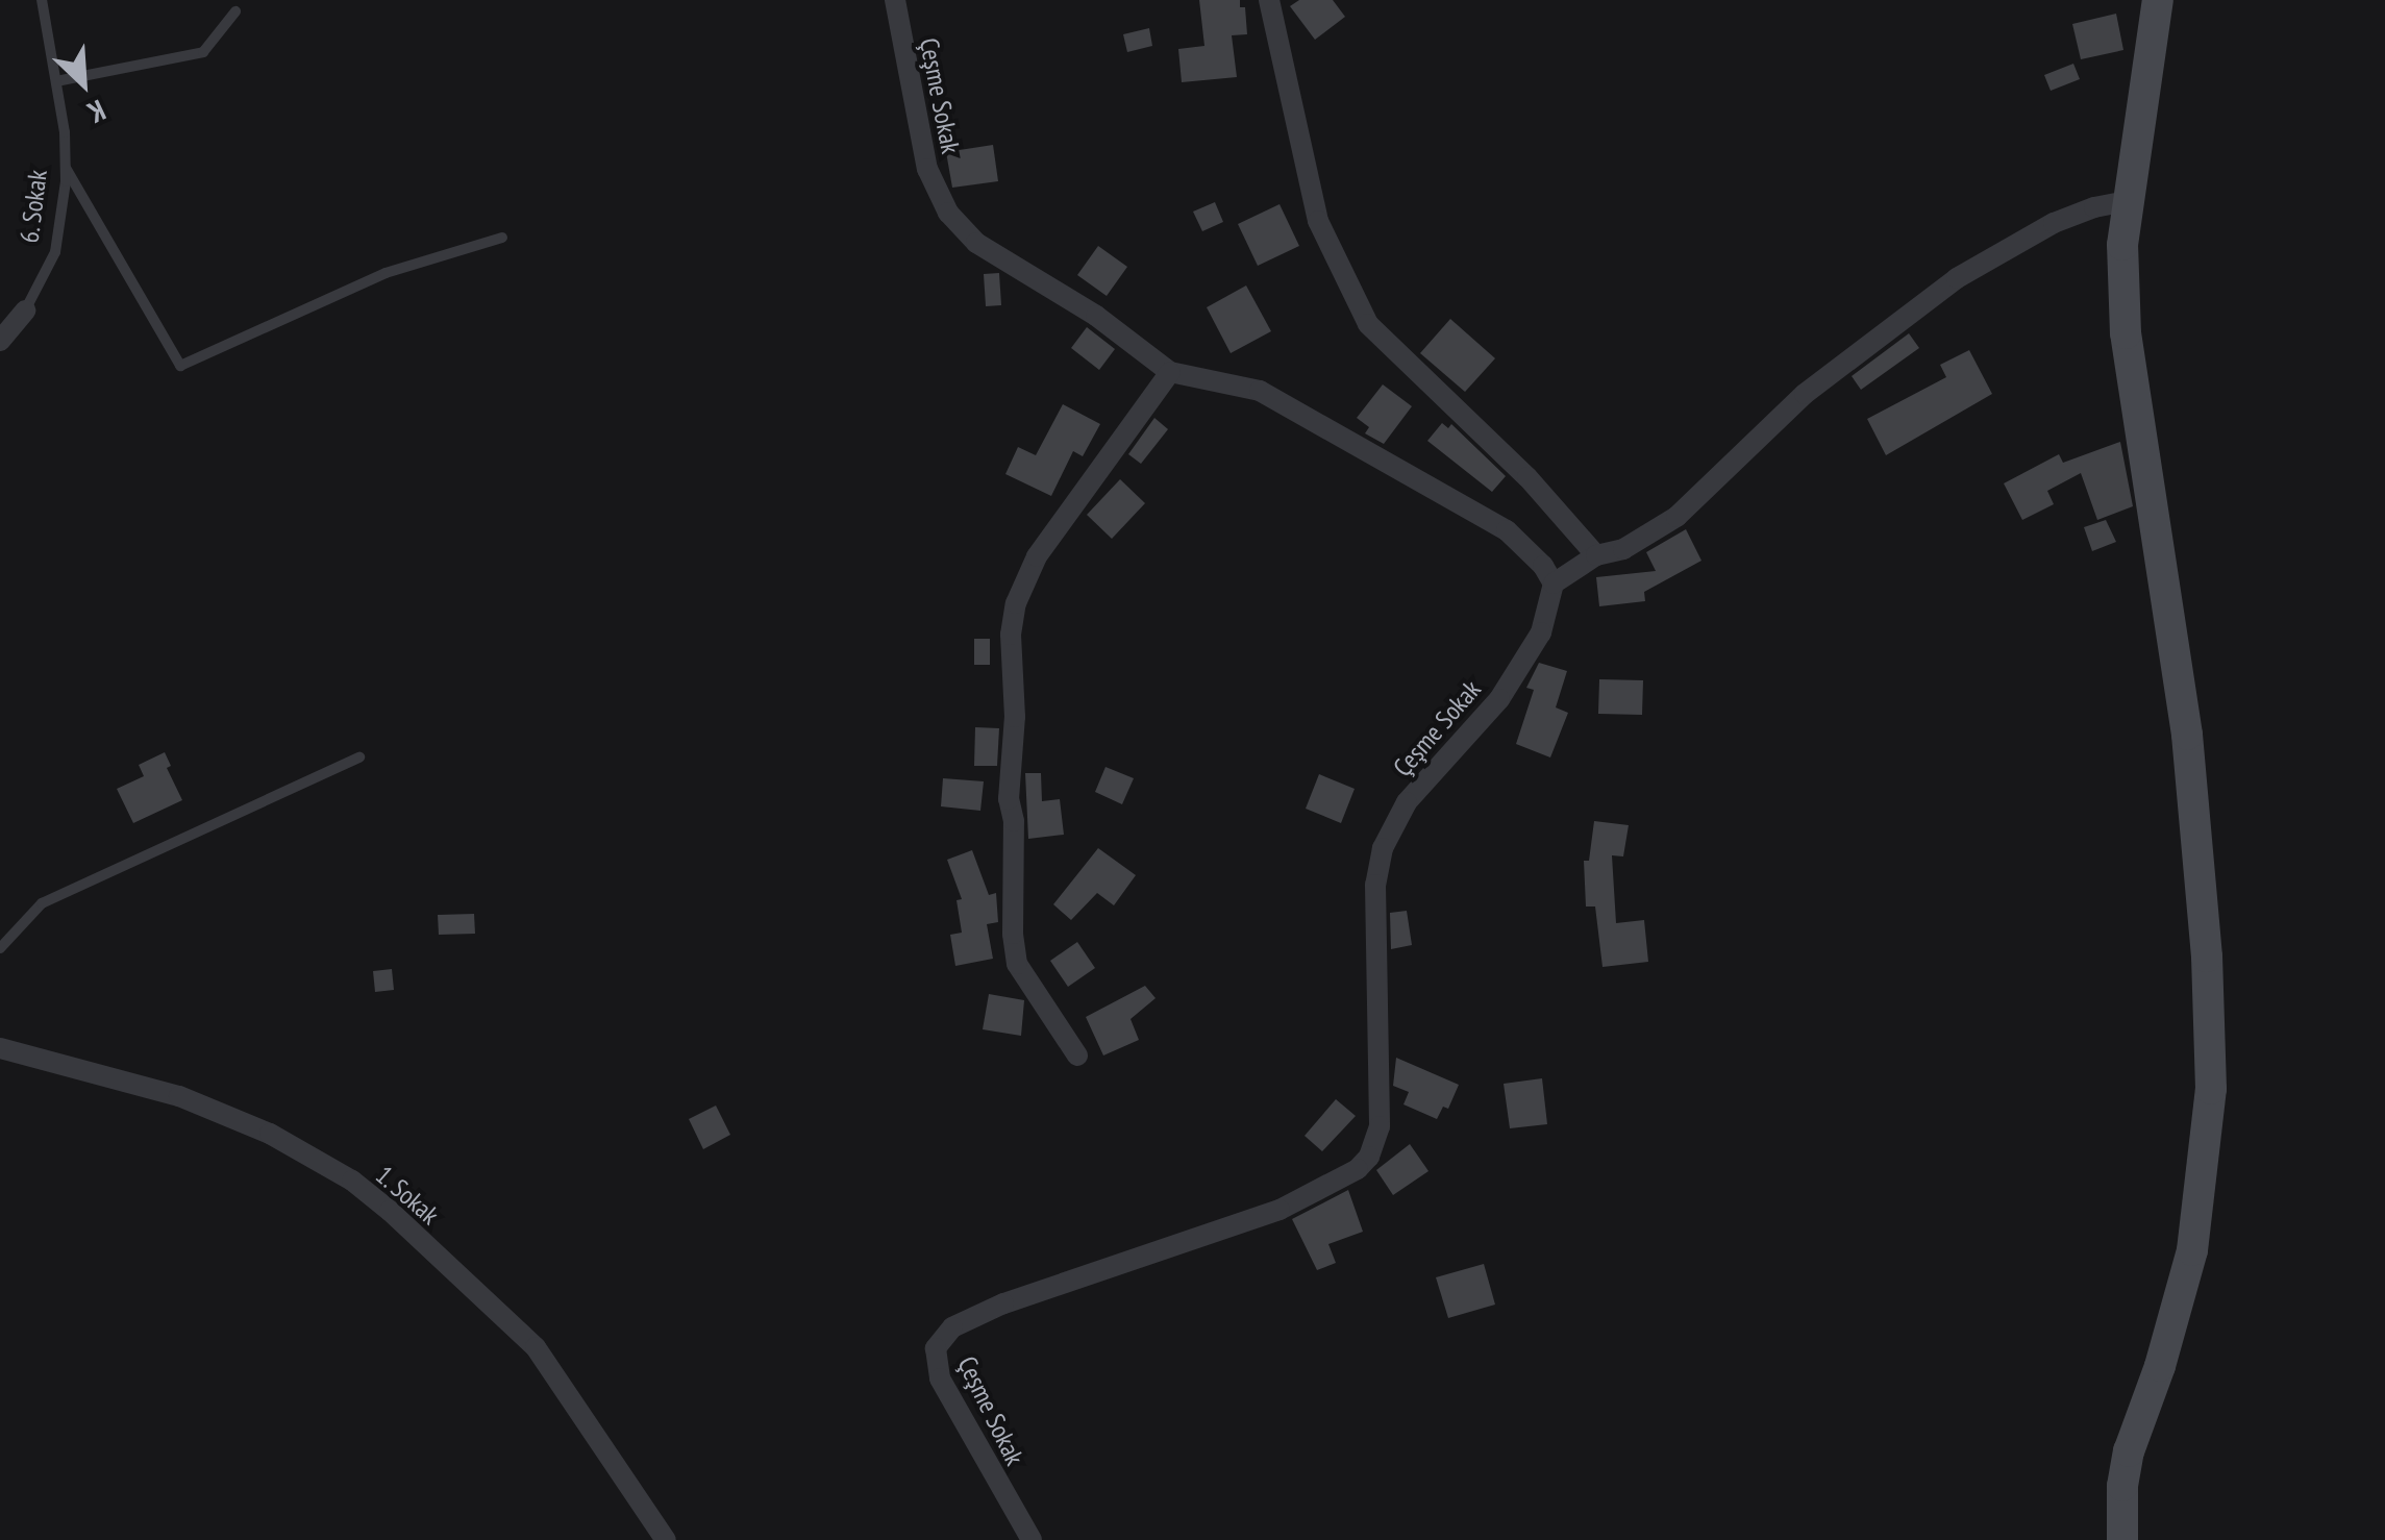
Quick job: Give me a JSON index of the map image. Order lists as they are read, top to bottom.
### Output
{
  "streets": {
    "street": ["Çeşme Sokak", "6. Sokak", "1. Sokak"]
  },
  "north": "bottom right"
}
